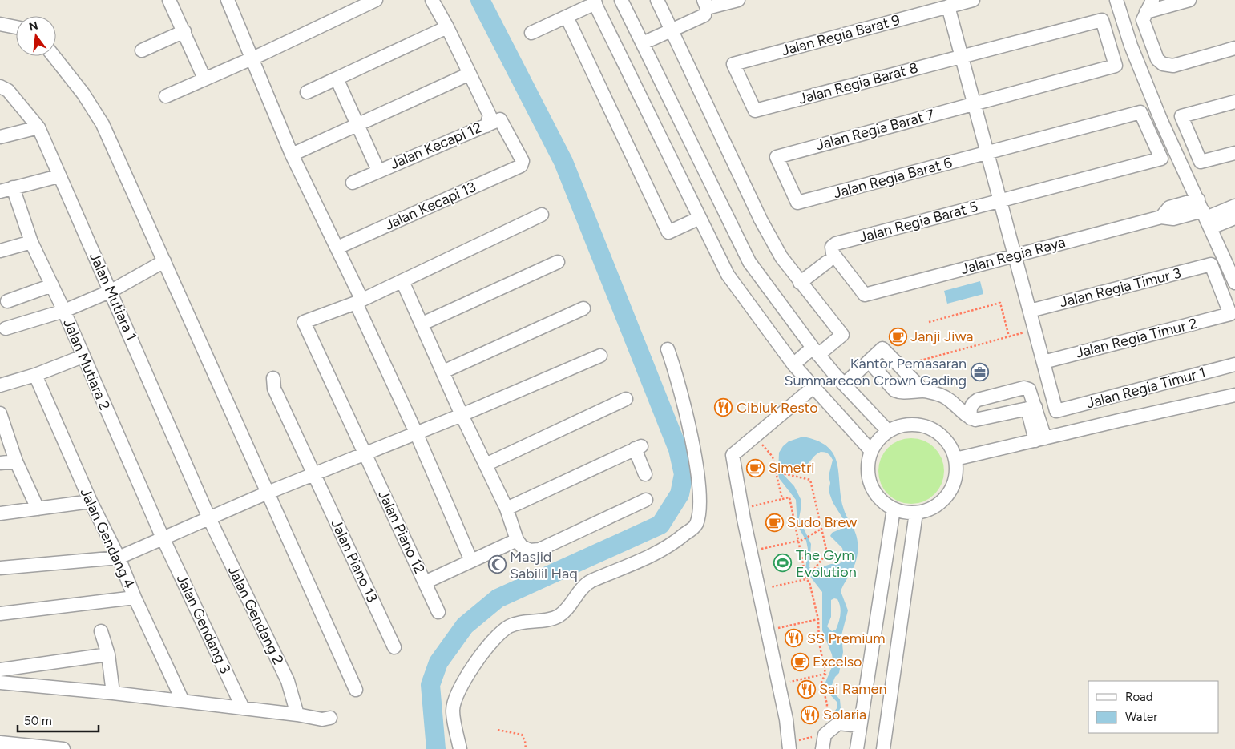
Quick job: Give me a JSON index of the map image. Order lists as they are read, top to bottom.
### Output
{
  "streets": {
    "street": [
      "Jalan Regia Barat 9",
      "Jalan Regia Barat 8",
      "Jalan Regia Barat 7",
      "Jalan Kecapi 12",
      "Jalan Regia Barat 6",
      "Jalan Kecapi 13",
      "Jalan Regia Barat 5",
      "Jalan Regia Raya",
      "Jalan Regia Timur 3",
      "Jalan Mutiara 1",
      "Jalan Regia Timur 2",
      "Jalan Mutiara 2",
      "Jalan Regia Timur 1",
      "Jalan Piano 12",
      "Jalan Gendang 4",
      "Jalan Piano 13",
      "Jalan Gendang 2",
      "Jalan Gendang 3"
    ]
  },
  "crossings": [
    ["Jalan Regia Barat 9", "Jalan Regia Barat 8"],
    ["Jalan Regia Barat 8", "Jalan Regia Barat 7"],
    ["Jalan Regia Barat 7", "Jalan Regia Barat 6"],
    ["Jalan Kecapi 12", "Jalan Kecapi 13"],
    ["Jalan Regia Barat 6", "Jalan Regia Barat 5"],
    ["Jalan Regia Barat 5", "Jalan Regia Raya"],
    ["Jalan Regia Timur 3", "Jalan Regia Timur 2"],
    ["Jalan Mutiara 1", "Jalan Gendang 2"],
    ["Jalan Regia Timur 2", "Jalan Regia Timur 1"],
    ["Jalan Mutiara 2", "Jalan Gendang 3"]
  ],
  "places": {
    "cafe": [
      "Janji Jiwa",
      "Simetri",
      "Sudo Brew",
      "Excelso"
    ],
    "office": ["Kantor Pemasaran Summarecon Crown Gading"],
    "restaurant": [
      "Cibiuk Resto",
      "SS Premium",
      "Sai Ramen",
      "Solaria"
    ],
    "sports": ["The Gym Evolution"],
    "mosque": ["Masjid Sabilil Haq"]
  },
  "legend": ["Road", "Water"],
  "scale_bar": "50 m",
  "north": "top"
}
